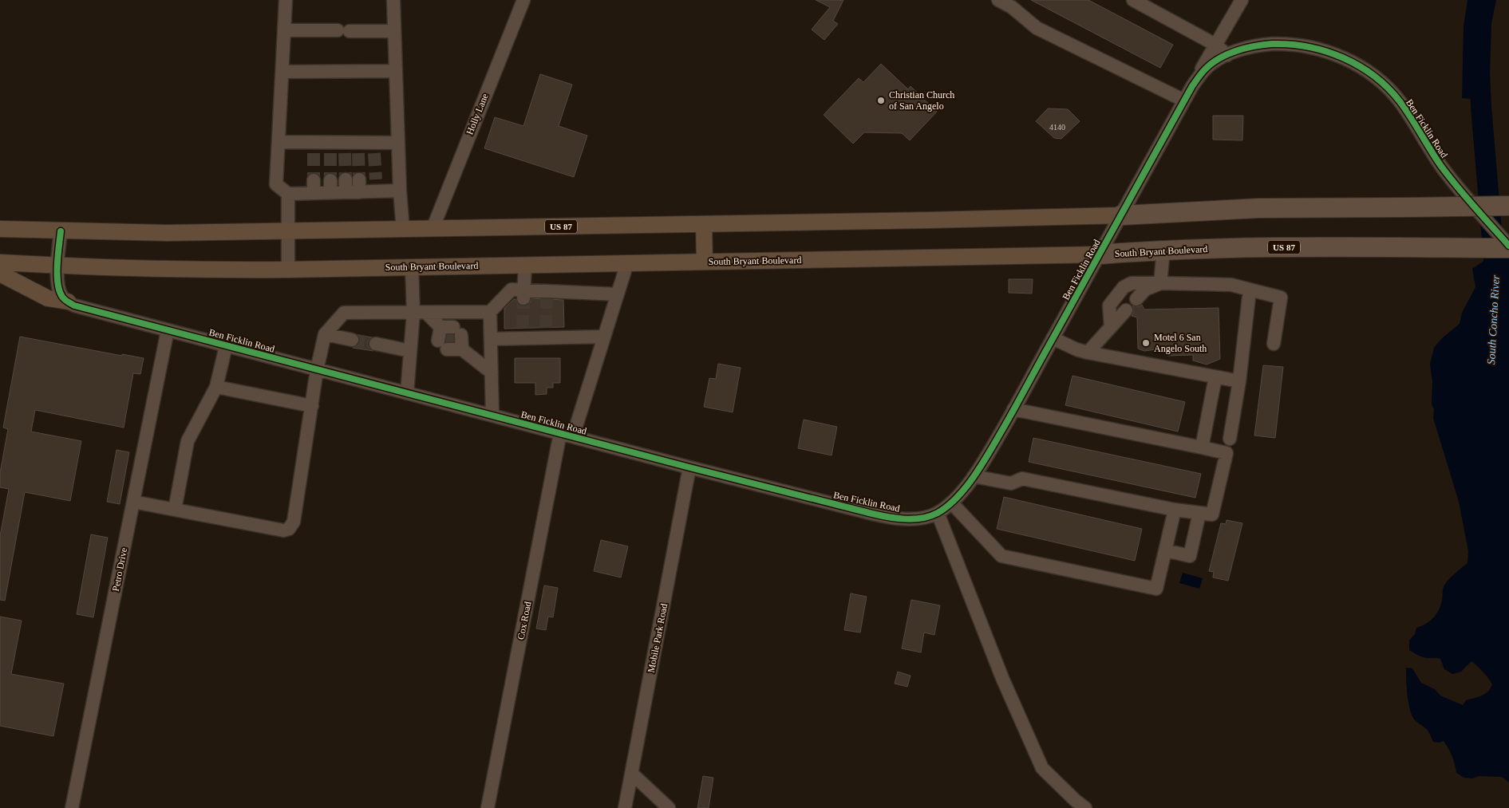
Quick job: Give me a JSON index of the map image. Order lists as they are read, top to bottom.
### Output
{
  "streets": {
    "highway": ["US 87", "South Bryant Boulevard"],
    "street": [
      "Holly Lane",
      "Ben Ficklin Road",
      "Petro Drive",
      "Cox Road",
      "Mobile Park Road"
    ]
  },
  "crossings": [
    ["Holly Lane", "US 87"],
    ["Ben Ficklin Road", "US 87"],
    ["Ben Ficklin Road", "South Bryant Boulevard"],
    ["Ben Ficklin Road", "Petro Drive"],
    ["Ben Ficklin Road", "Cox Road"],
    ["Ben Ficklin Road", "Mobile Park Road"]
  ],
  "water": ["South Concho River"],
  "places": ["Christian Church of San Angelo", "Motel 6 San Angelo South"],
  "house_numbers": ["4140"]
}
